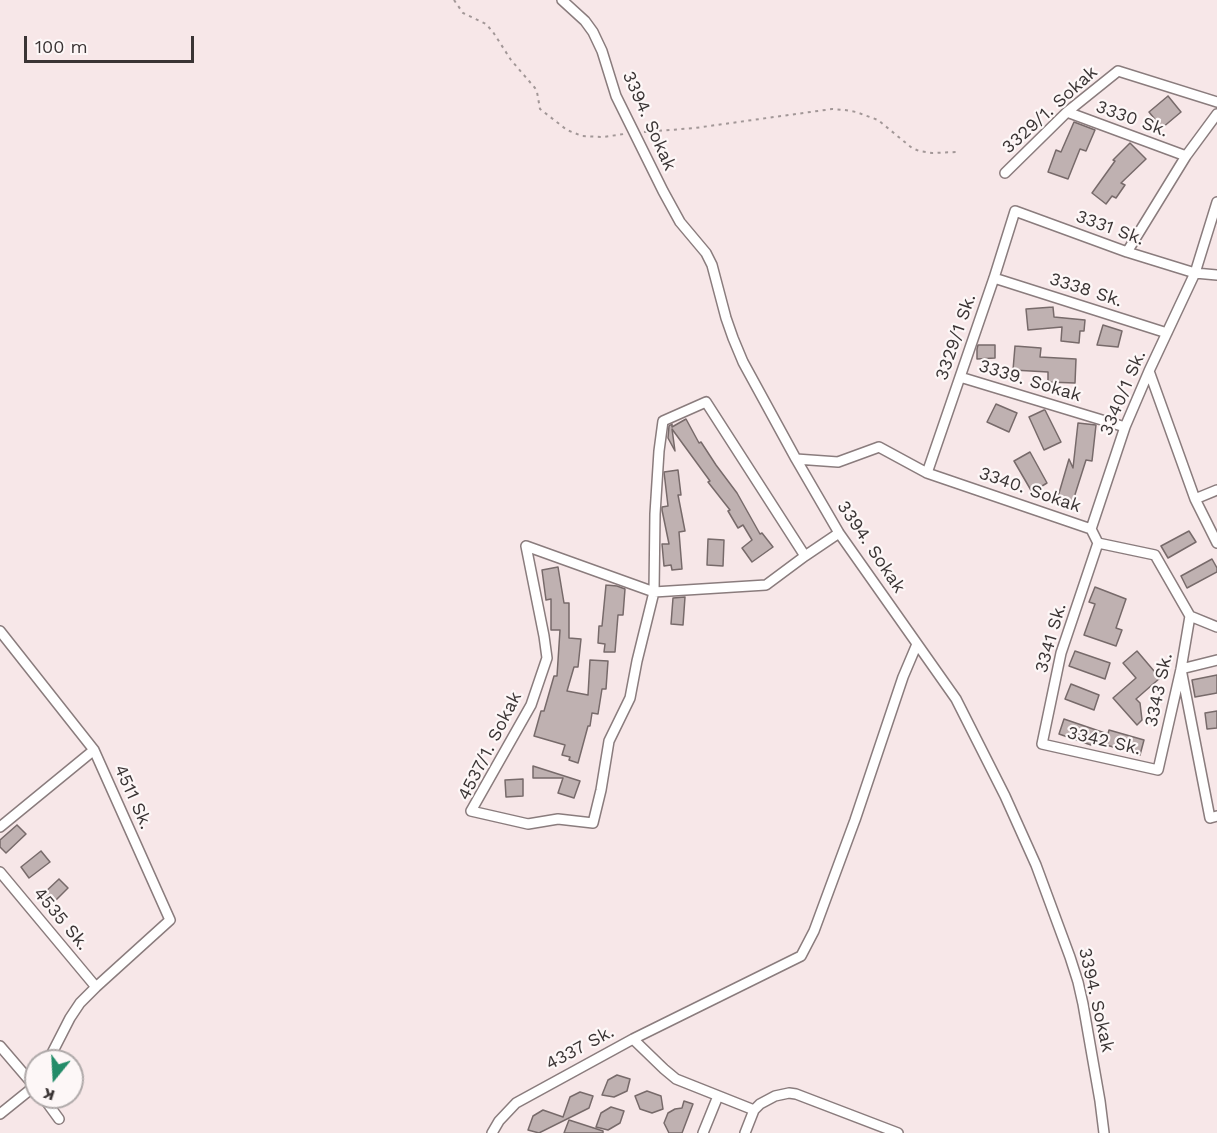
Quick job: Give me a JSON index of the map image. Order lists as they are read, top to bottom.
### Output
{
  "streets": {
    "street": [
      "3329/1. Sokak",
      "3330 Sk.",
      "3394. Sokak",
      "3331 Sk.",
      "3338 Sk.",
      "3329/1 Sk.",
      "3339. Sokak",
      "3340/1 Sk.",
      "3340. Sokak",
      "3341 Sk.",
      "3343 Sk.",
      "3342 Sk.",
      "4537/1. Sokak",
      "4511 Sk.",
      "4535 Sk.",
      "4337 Sk."
    ]
  },
  "crossings": [
    ["3329/1. Sokak", "3330 Sk."],
    ["3394. Sokak", "3340. Sokak"],
    ["3331 Sk.", "3329/1 Sk."],
    ["3331 Sk.", "3340/1 Sk."],
    ["3338 Sk.", "3329/1 Sk."],
    ["3338 Sk.", "3340/1 Sk."],
    ["3329/1 Sk.", "3339. Sokak"],
    ["3329/1 Sk.", "3340. Sokak"],
    ["3339. Sokak", "3340/1 Sk."],
    ["3340/1 Sk.", "3340. Sokak"],
    ["3340. Sokak", "3341 Sk."],
    ["3341 Sk.", "3342 Sk."],
    ["3343 Sk.", "3342 Sk."],
    ["4511 Sk.", "4535 Sk."]
  ],
  "scale_bar": "100 m",
  "north": "bottom"
}
